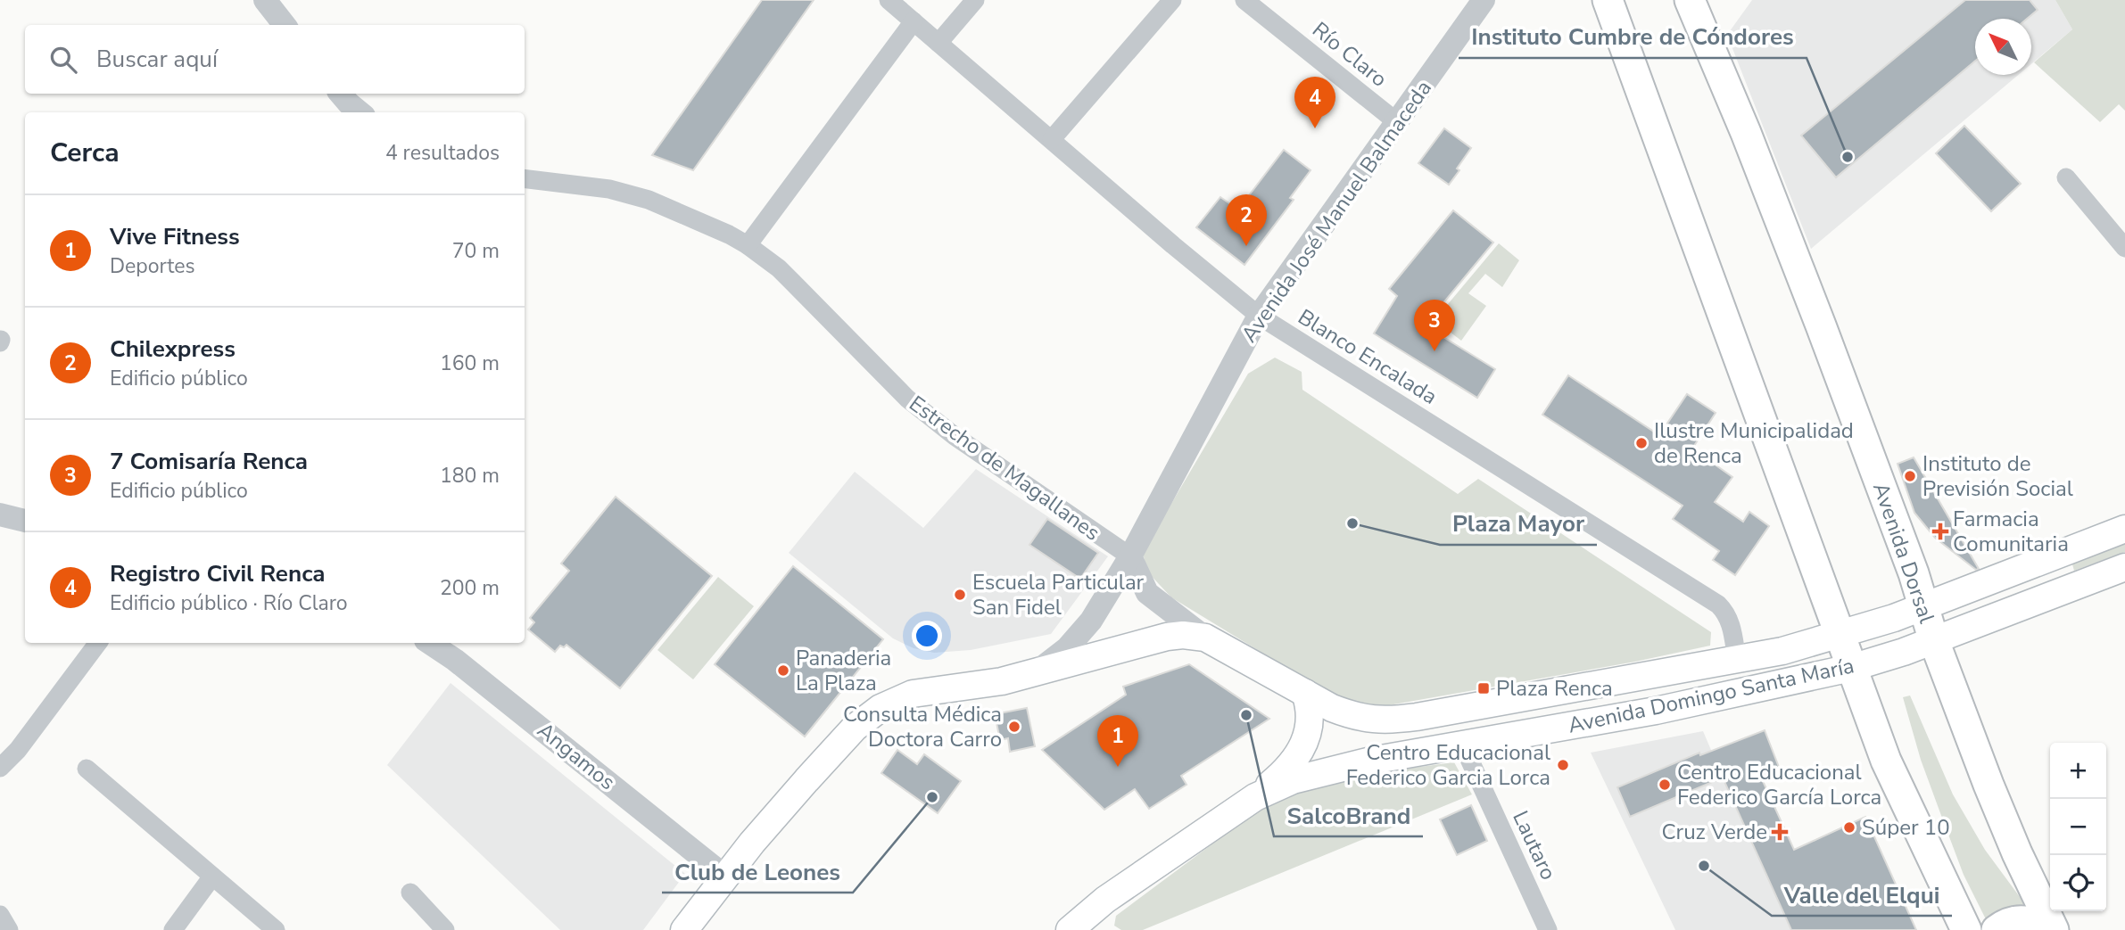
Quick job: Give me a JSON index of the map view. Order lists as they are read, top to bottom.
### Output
{
  "streets": {
    "main road": ["Avenida José Manuel Balmaceda", "Avenida Dorsal", "Avenida Domingo Santa María"],
    "street": [
      "Río Claro",
      "Blanco Encalada",
      "Estrecho de Magallanes",
      "Angamos",
      "Lautaro"
    ]
  },
  "crossings": [
    ["Río Claro", "Avenida José Manuel Balmaceda"],
    ["Avenida José Manuel Balmaceda", "Blanco Encalada"],
    ["Avenida José Manuel Balmaceda", "Estrecho de Magallanes"],
    ["Avenida José Manuel Balmaceda", "Avenida Domingo Santa María"],
    ["Avenida José Manuel Balmaceda", "Angamos"],
    ["Blanco Encalada", "Avenida Domingo Santa María"],
    ["Avenida Dorsal", "Avenida Domingo Santa María"],
    ["Avenida Domingo Santa María", "Lautaro"]
  ],
  "places": {
    "other": [
      "Instituto Cumbre de Cóndores",
      "Ilustre Municipalidad de Renca",
      "Instituto de Previsión Social",
      "Plaza Mayor",
      "Escuela Particular San Fidel",
      "Panaderia La Plaza",
      "SalcoBrand",
      "Consulta Médica Doctora Carro",
      "Centro Educacional Federico Garcia Lorca",
      "Centro Educacional Federico García Lorca",
      "Club de Leones",
      "Súper 10",
      "Valle del Elqui"
    ],
    "health": ["Farmacia Comunitaria", "Cruz Verde"],
    "transit": ["Plaza Renca"]
  },
  "north": "top left",
  "page": {
    "search": "Buscar aquí",
    "pins": [
      "4",
      "2",
      "3",
      "1"
    ],
    "heading": ["Cerca", "4 resultados"],
    "list": [
      {
        "mark": "1",
        "name": "Vive Fitness",
        "note": "Deportes",
        "value": "70 m"
      },
      {
        "mark": "2",
        "name": "Chilexpress",
        "note": "Edificio público",
        "value": "160 m"
      },
      {
        "mark": "3",
        "name": "7 Comisaría Renca",
        "note": "Edificio público",
        "value": "180 m"
      },
      {
        "mark": "4",
        "name": "Registro Civil Renca",
        "note": "Edificio público · Río Claro",
        "value": "200 m"
      }
    ],
    "map_buttons": ["+", "−"]
  }
}
